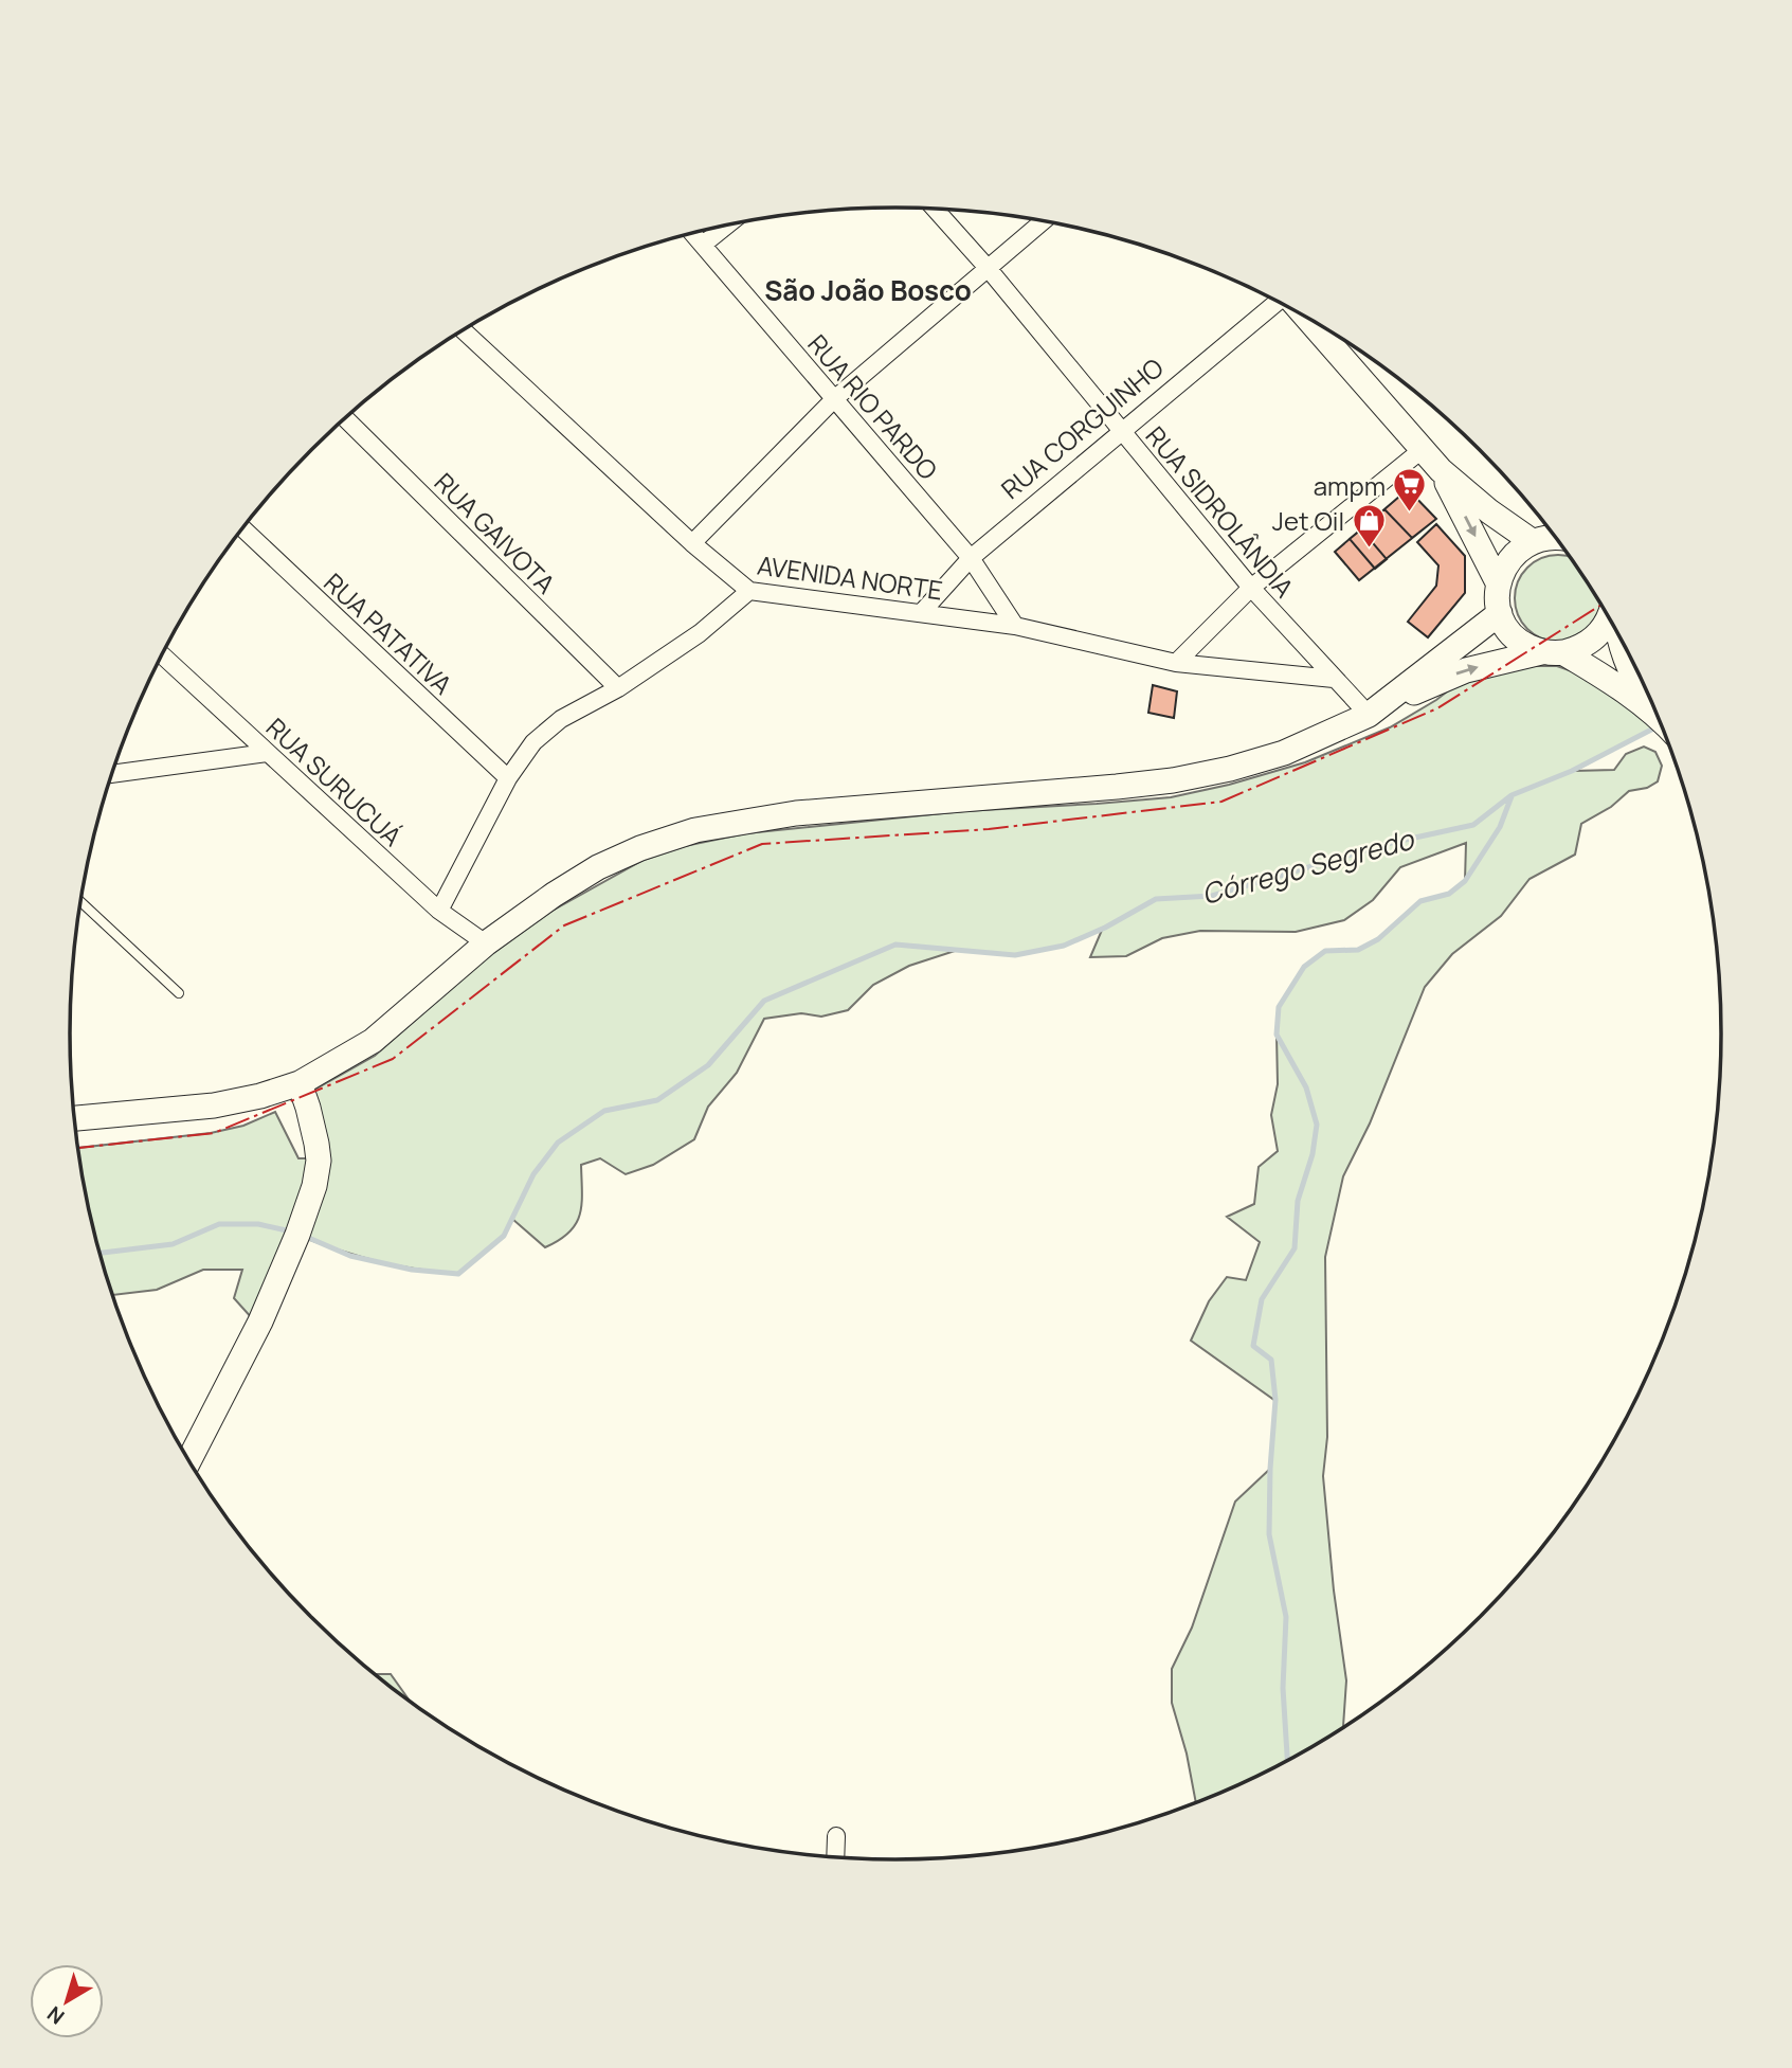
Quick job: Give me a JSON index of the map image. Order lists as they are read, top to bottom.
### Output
{
  "streets": {
    "street": [
      "RUA RIO PARDO",
      "RUA CORGUINHO",
      "RUA SIDROLÂNDIA",
      "RUA GAIVOTA",
      "AVENIDA NORTE",
      "RUA PATATIVA",
      "RUA SURUCUÁ"
    ]
  },
  "crossings": [
    ["RUA RIO PARDO", "RUA CORGUINHO"],
    ["RUA RIO PARDO", "AVENIDA NORTE"],
    ["RUA CORGUINHO", "RUA SIDROLÂNDIA"],
    ["RUA CORGUINHO", "AVENIDA NORTE"],
    ["RUA SIDROLÂNDIA", "AVENIDA NORTE"]
  ],
  "districts": ["São João Bosco"],
  "water": ["Córrego Segredo"],
  "places": {
    "supermarket": ["ampm"],
    "shop": ["Jet Oil"]
  },
  "north": "bottom left"
}
